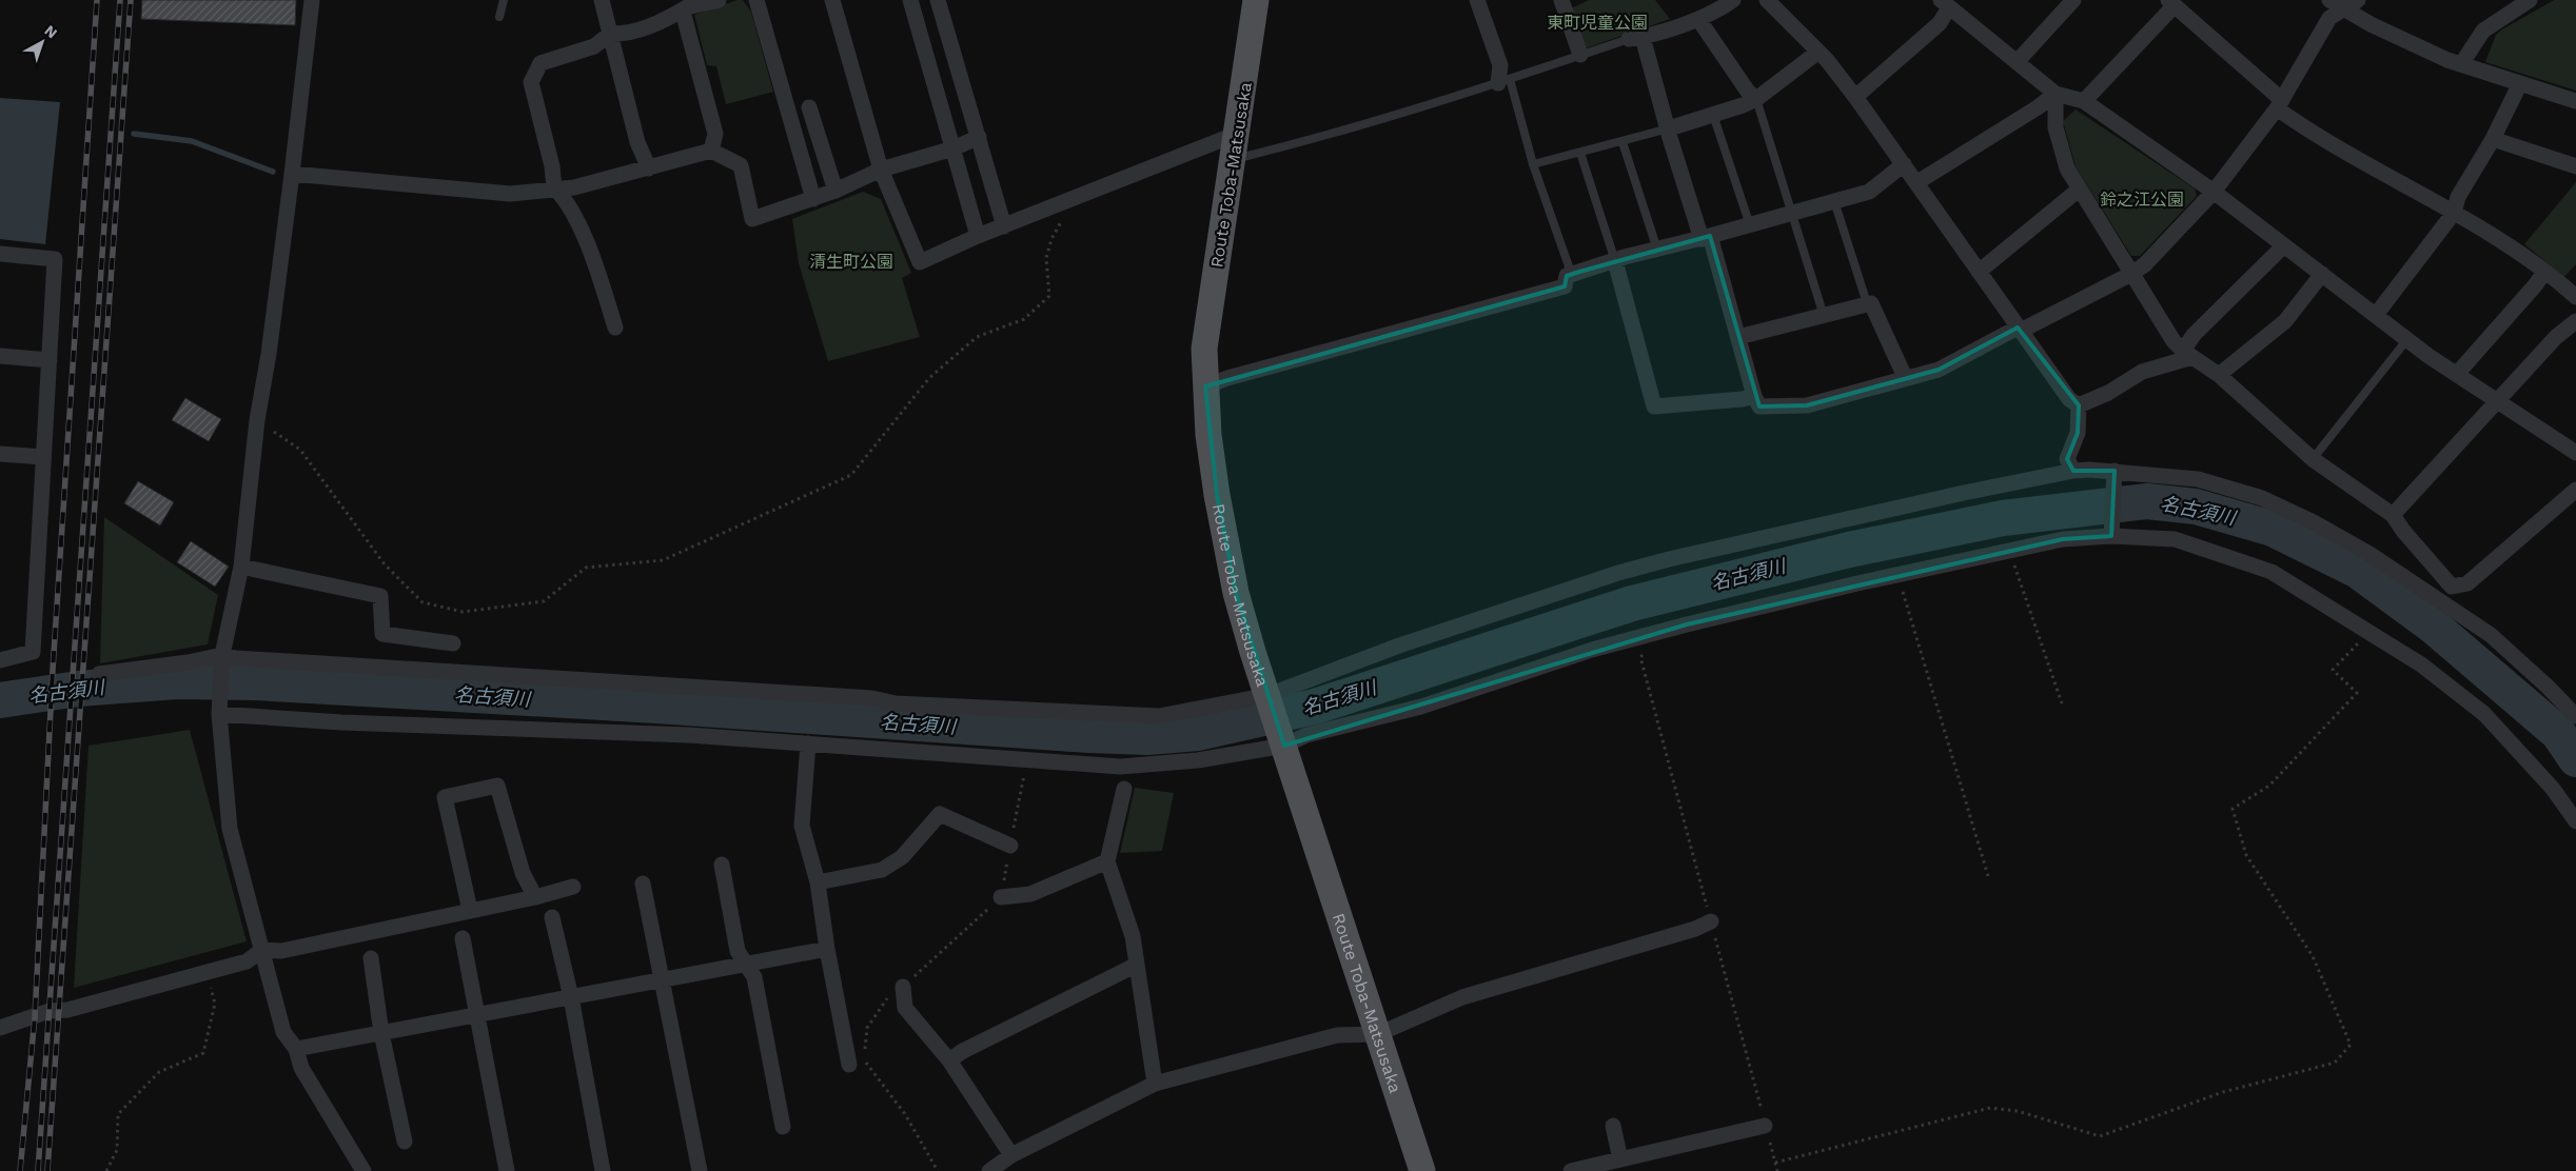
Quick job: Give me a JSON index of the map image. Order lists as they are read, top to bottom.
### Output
{
  "streets": {
    "main road": ["Route Toba-Matsusaka"]
  },
  "water": ["名古須川"],
  "parks": ["東町児童公園", "鈴之江公園", "清生町公園"],
  "north": "top right"
}
